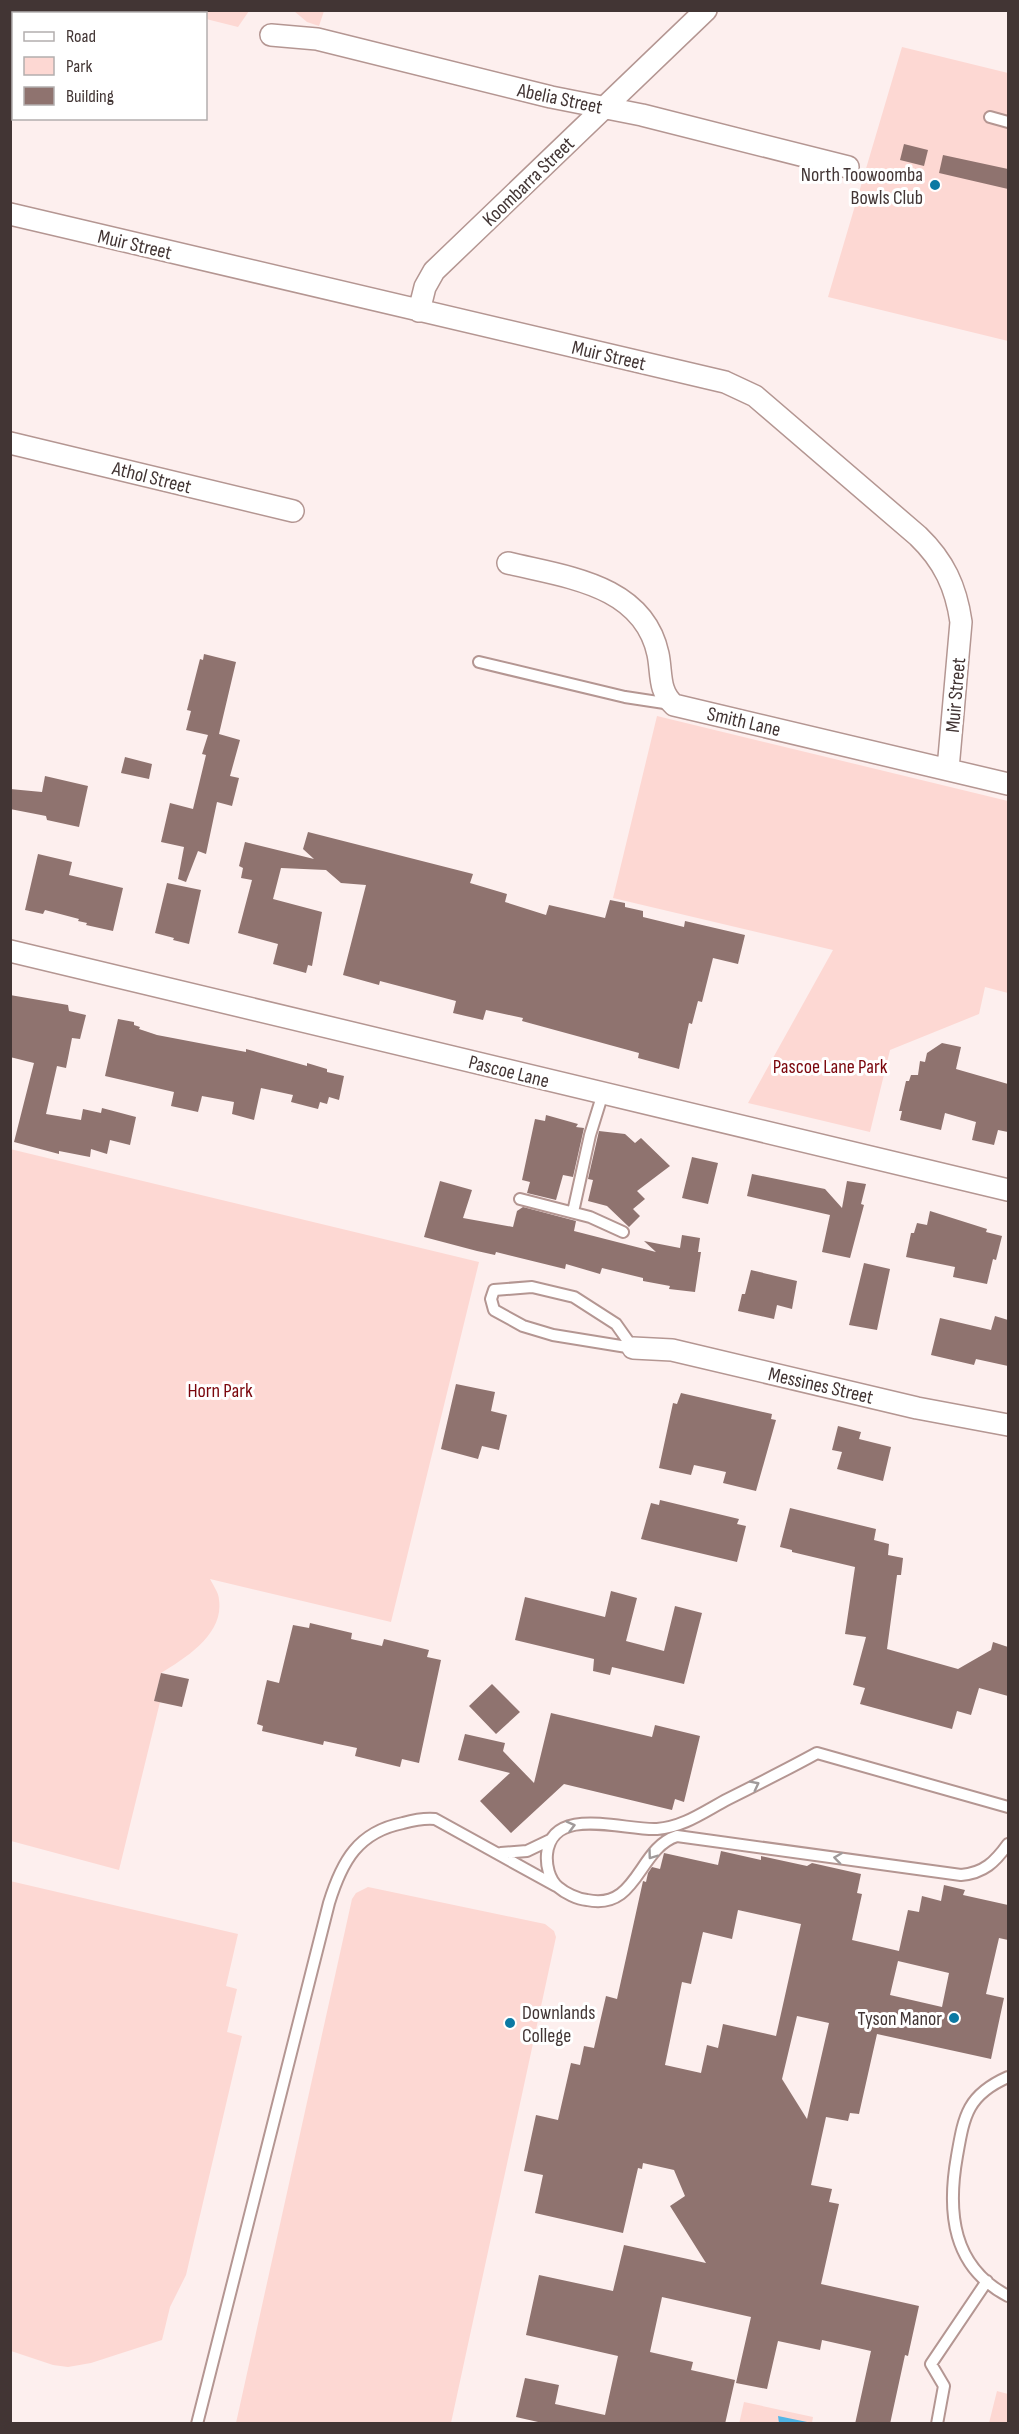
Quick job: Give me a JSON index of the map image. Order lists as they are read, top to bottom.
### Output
{
  "streets": {
    "street": [
      "Abelia Street",
      "Koombarra Street",
      "Muir Street",
      "Athol Street",
      "Smith Lane",
      "Pascoe Lane",
      "Messines Street"
    ]
  },
  "crossings": [
    ["Abelia Street", "Koombarra Street"],
    ["Koombarra Street", "Muir Street"],
    ["Muir Street", "Smith Lane"]
  ],
  "parks": ["Pascoe Lane Park", "Horn Park"],
  "places": ["North Toowoomba Bowls Club", "Tyson Manor", "Downlands College"],
  "legend": ["Road", "Park", "Building"]
}
